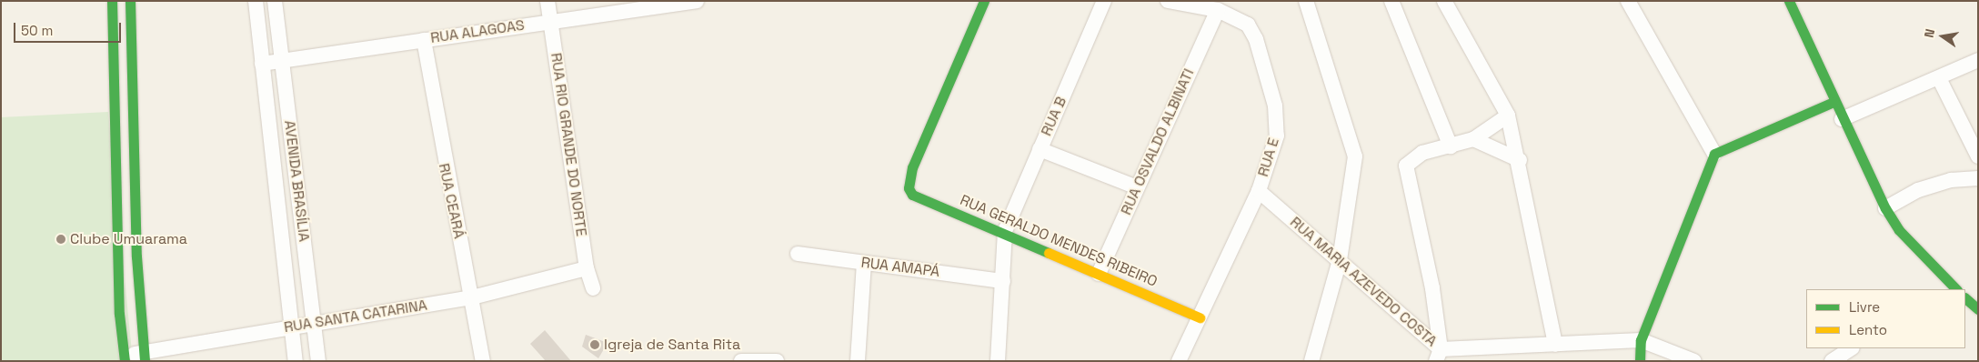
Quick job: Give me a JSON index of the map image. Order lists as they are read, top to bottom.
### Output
{
  "streets": {
    "street": [
      "RUA ALAGOAS",
      "RUA B",
      "RUA OSVALDO ALBINATI",
      "RUA RIO GRANDE DO NORTE",
      "RUA E",
      "AVENIDA BRASÍLIA",
      "RUA CEARÁ",
      "RUA GERALDO MENDES RIBEIRO",
      "RUA AMAPÁ",
      "RUA MARIA AZEVEDO COSTA",
      "RUA SANTA CATARINA"
    ]
  },
  "crossings": [
    ["RUA ALAGOAS", "RUA RIO GRANDE DO NORTE"],
    ["RUA ALAGOAS", "AVENIDA BRASÍLIA"],
    ["RUA ALAGOAS", "RUA CEARÁ"],
    ["RUA B", "RUA GERALDO MENDES RIBEIRO"],
    ["RUA OSVALDO ALBINATI", "RUA E"],
    ["RUA OSVALDO ALBINATI", "RUA GERALDO MENDES RIBEIRO"],
    ["RUA RIO GRANDE DO NORTE", "RUA SANTA CATARINA"],
    ["RUA E", "RUA GERALDO MENDES RIBEIRO"],
    ["RUA E", "RUA MARIA AZEVEDO COSTA"],
    ["AVENIDA BRASÍLIA", "RUA SANTA CATARINA"],
    ["RUA CEARÁ", "RUA SANTA CATARINA"]
  ],
  "places": ["Clube Umuarama", "Igreja de Santa Rita"],
  "legend": ["Livre", "Lento"],
  "scale_bar": "50 m",
  "north": "left"
}
